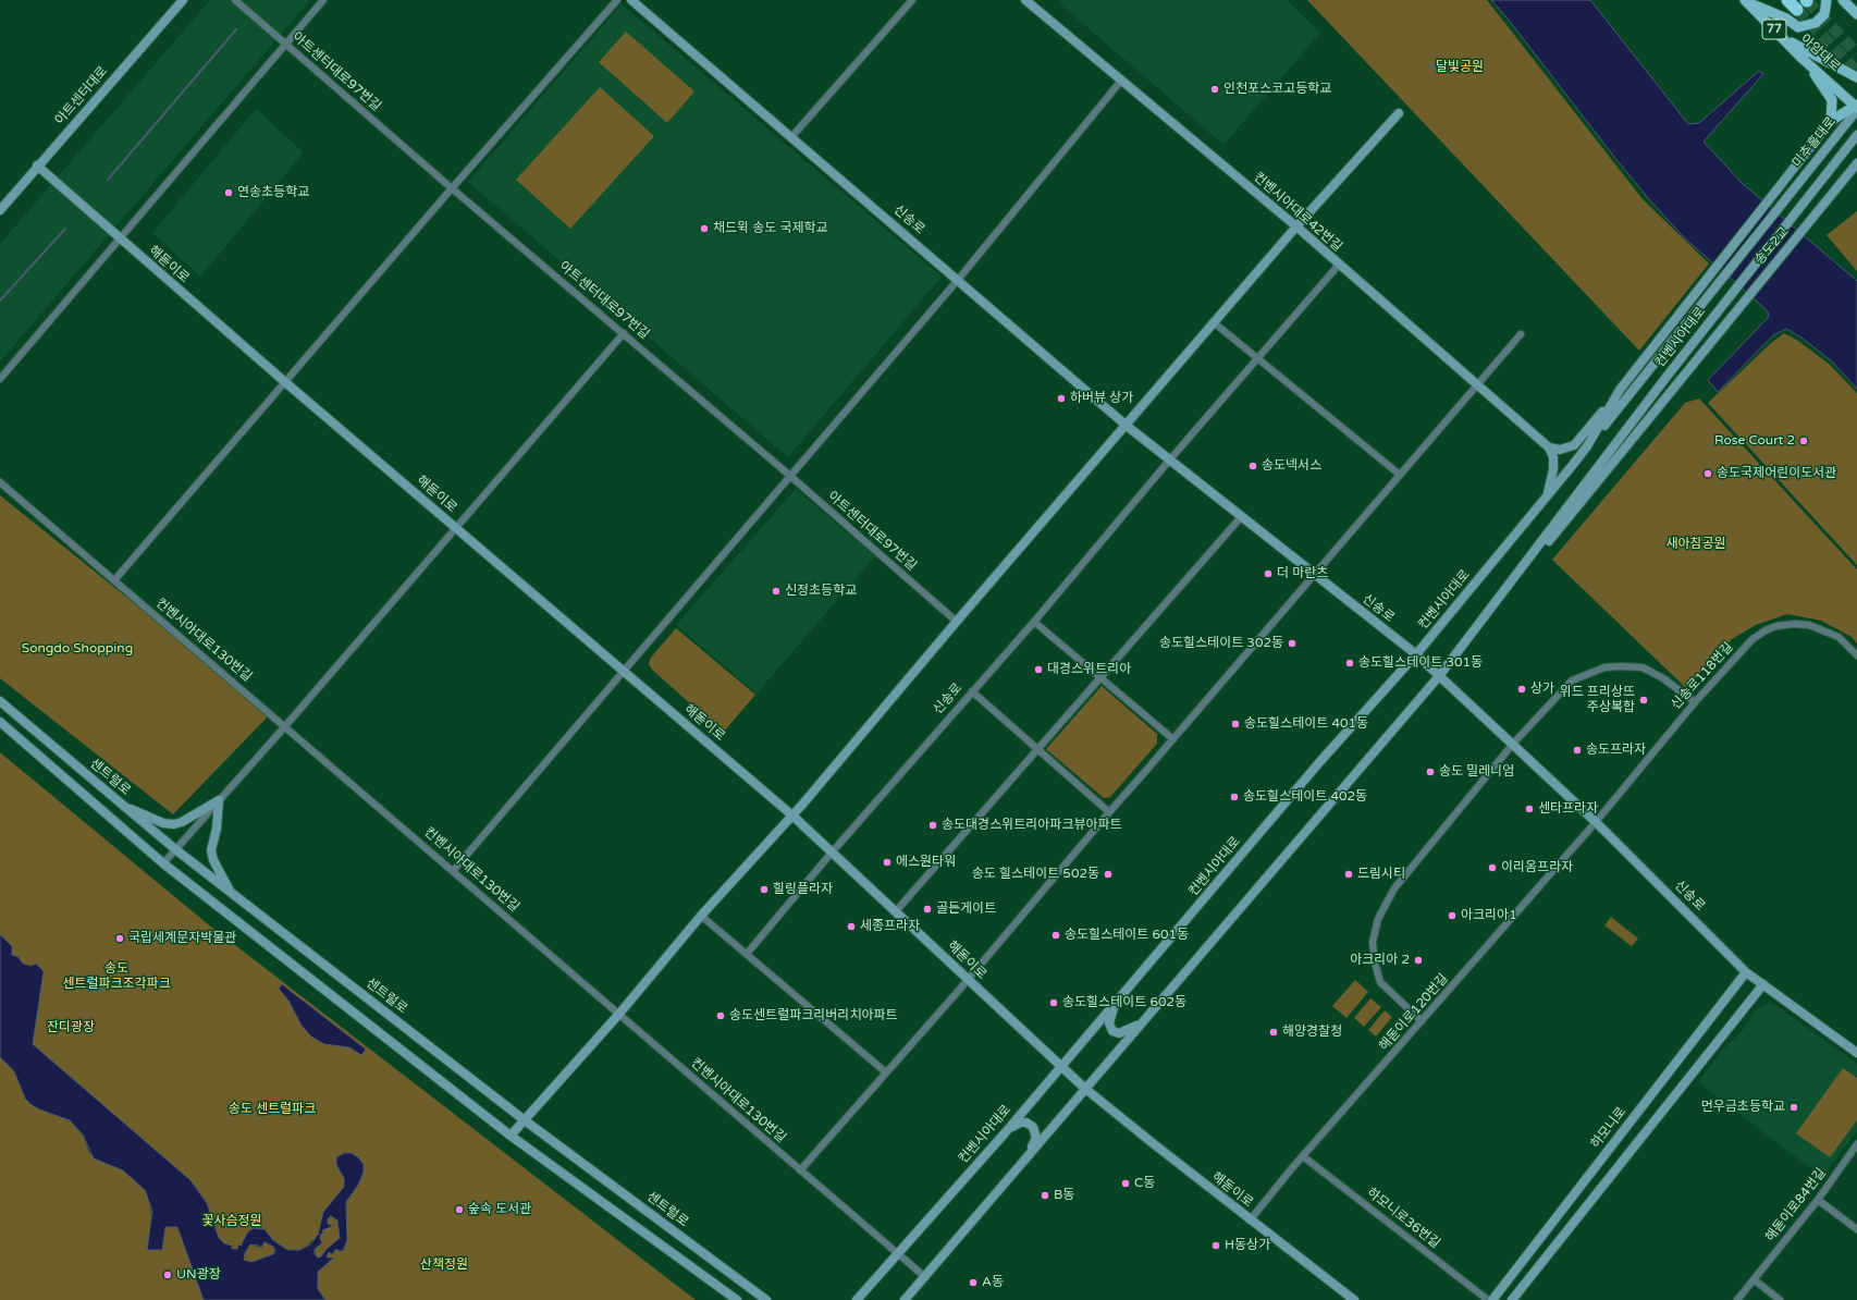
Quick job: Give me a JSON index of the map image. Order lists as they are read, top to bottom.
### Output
{
  "streets": {
    "main road": ["77", "아암대로"],
    "street": [
      "아트센터대로97번길",
      "아트센터대로",
      "미추홀대로",
      "컨벤시아대로42번길",
      "신송로",
      "송도2교",
      "해돋이로",
      "컨벤시아대로",
      "컨벤시아대로130번길",
      "신송로118번길",
      "센트럴로",
      "해돋이로120번길",
      "하모니로",
      "해돋이로84번길",
      "하모니로36번길"
    ]
  },
  "crossings": [
    ["아암대로", "미추홀대로"],
    ["아트센터대로", "해돋이로"],
    ["미추홀대로", "송도2교"],
    ["미추홀대로", "컨벤시아대로"],
    ["신송로", "해돋이로"],
    ["신송로", "컨벤시아대로"],
    ["신송로", "신송로118번길"],
    ["신송로", "해돋이로120번길"],
    ["신송로", "하모니로"],
    ["송도2교", "컨벤시아대로"],
    ["해돋이로", "컨벤시아대로"],
    ["해돋이로", "해돋이로120번길"],
    ["컨벤시아대로", "컨벤시아대로130번길"],
    ["신송로118번길", "해돋이로120번길"],
    ["해돋이로120번길", "하모니로36번길"]
  ],
  "parks": [
    "달빛공원",
    "새아침공원",
    "Songdo Shopping",
    "송도 센트럴파크조각파크",
    "잔디광장",
    "송도 센트럴파크",
    "꽃사슴정원",
    "산책정원"
  ],
  "places": [
    "인천포스코고등학교",
    "연송초등학교",
    "채드윅 송도 국제학교",
    "하버뷰 상가",
    "Rose Court 2",
    "송도넥서스",
    "송도국제어린이도서관",
    "더 마란츠",
    "신정초등학교",
    "송도힐스테이트 302동",
    "송도힐스테이트 301동",
    "대경스위트리아",
    "상가",
    "위드 프리상뜨 주상복합",
    "송도힐스테이트 401동",
    "송도프라자",
    "송도 밀레니엄",
    "송도힐스테이트 402동",
    "센타프라자",
    "송도대경스위트리아파크뷰아파트",
    "에스원타워",
    "이리옴프라자",
    "송도 힐스테이트 502동",
    "드림시티",
    "힐링플라자",
    "골든게이트",
    "아크리아1",
    "세종프라자",
    "송도힐스테이트 601동",
    "국립세계문자박물관",
    "아크리아 2",
    "송도힐스테이트 602동",
    "송도센트럴파크리버리치아파트",
    "해양경찰청",
    "먼우금초등학교",
    "C동",
    "B동",
    "숲속 도서관",
    "H동상가",
    "UN광장",
    "A동"
  ]
}
